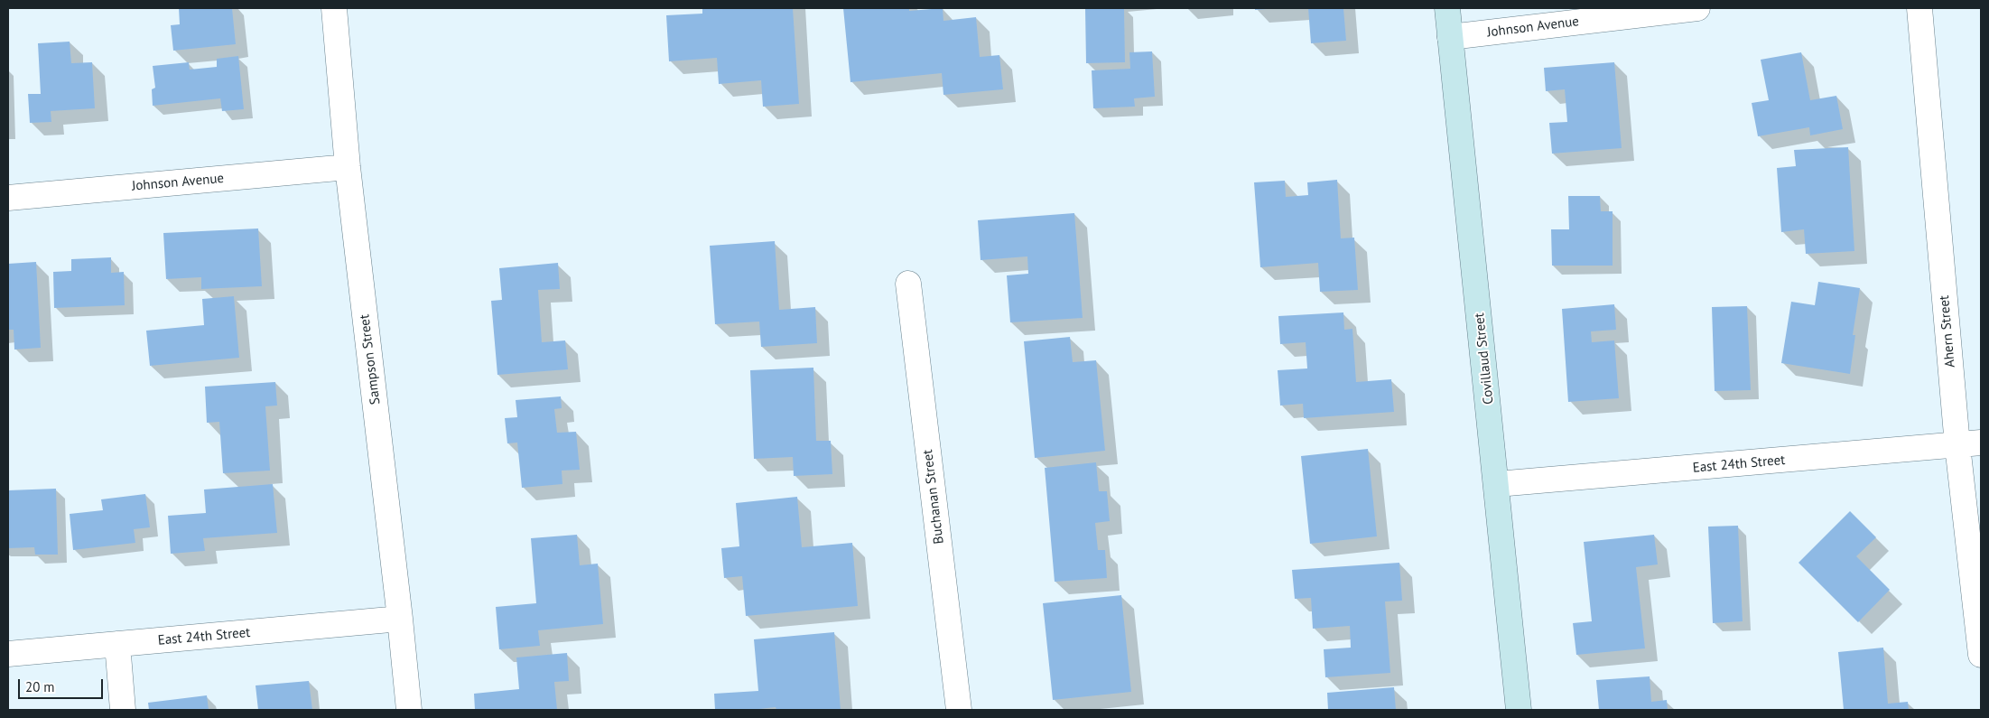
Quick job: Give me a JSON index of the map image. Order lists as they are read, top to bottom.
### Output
{
  "streets": {
    "street": [
      "Johnson Avenue",
      "Ahern Street",
      "Covillaud Street",
      "Sampson Street",
      "East 24th Street",
      "Buchanan Street"
    ]
  },
  "crossings": [
    ["Johnson Avenue", "Covillaud Street"],
    ["Johnson Avenue", "Sampson Street"],
    ["Ahern Street", "East 24th Street"],
    ["Covillaud Street", "East 24th Street"],
    ["Sampson Street", "East 24th Street"]
  ],
  "scale_bar": "20 m"
}
